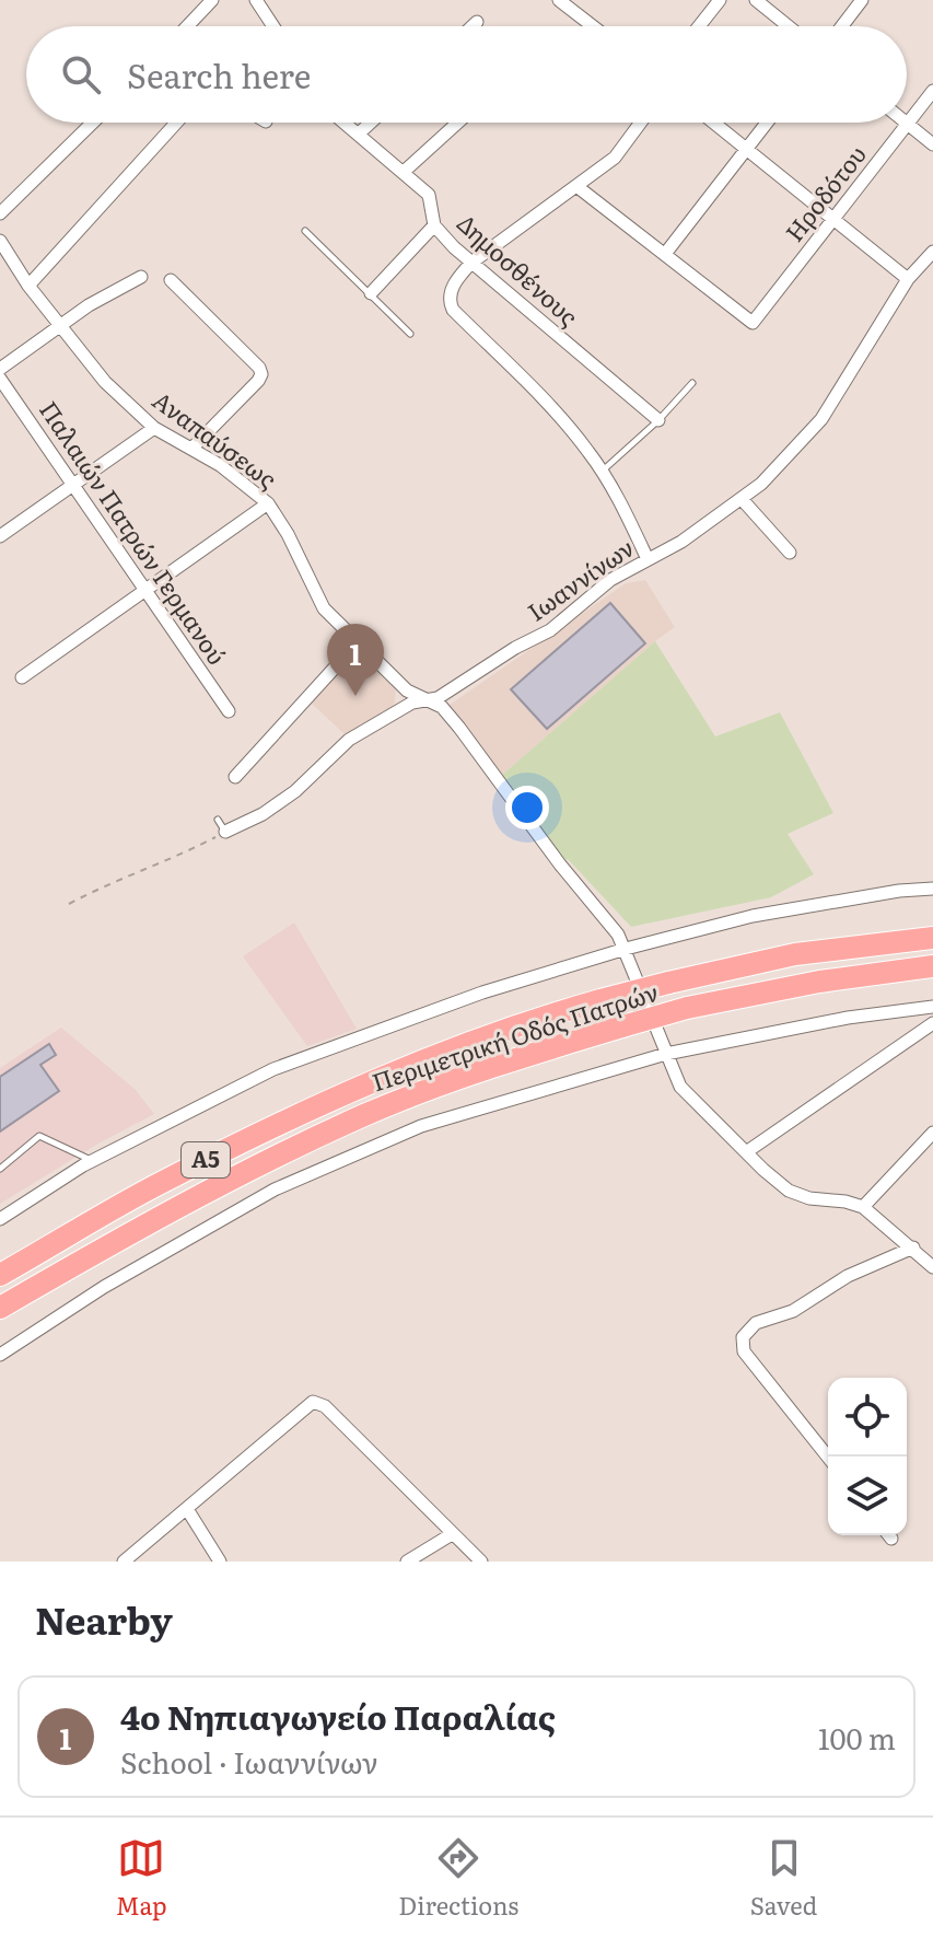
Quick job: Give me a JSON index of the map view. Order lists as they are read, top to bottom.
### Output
{
  "streets": {
    "highway": ["Περιμετρική Οδός Πατρών", "Α5"],
    "street": [
      "Ηροδότου",
      "Δημοσθένους",
      "Αναπαύσεως",
      "Παλαιών Πατρών Γερμανού",
      "Ιωαννίνων"
    ]
  },
  "crossings": [
    ["Αναπαύσεως", "Ιωαννίνων"]
  ],
  "page": {
    "search": "Search here",
    "pins": "1",
    "heading": "Nearby",
    "list": [
      {
        "mark": "1",
        "name": "4o Νηπιαγωγείο Παραλίας",
        "note": "School · Ιωαννίνων",
        "value": "100 m"
      }
    ],
    "nav": ["Map", "Directions", "Saved"]
  }
}
